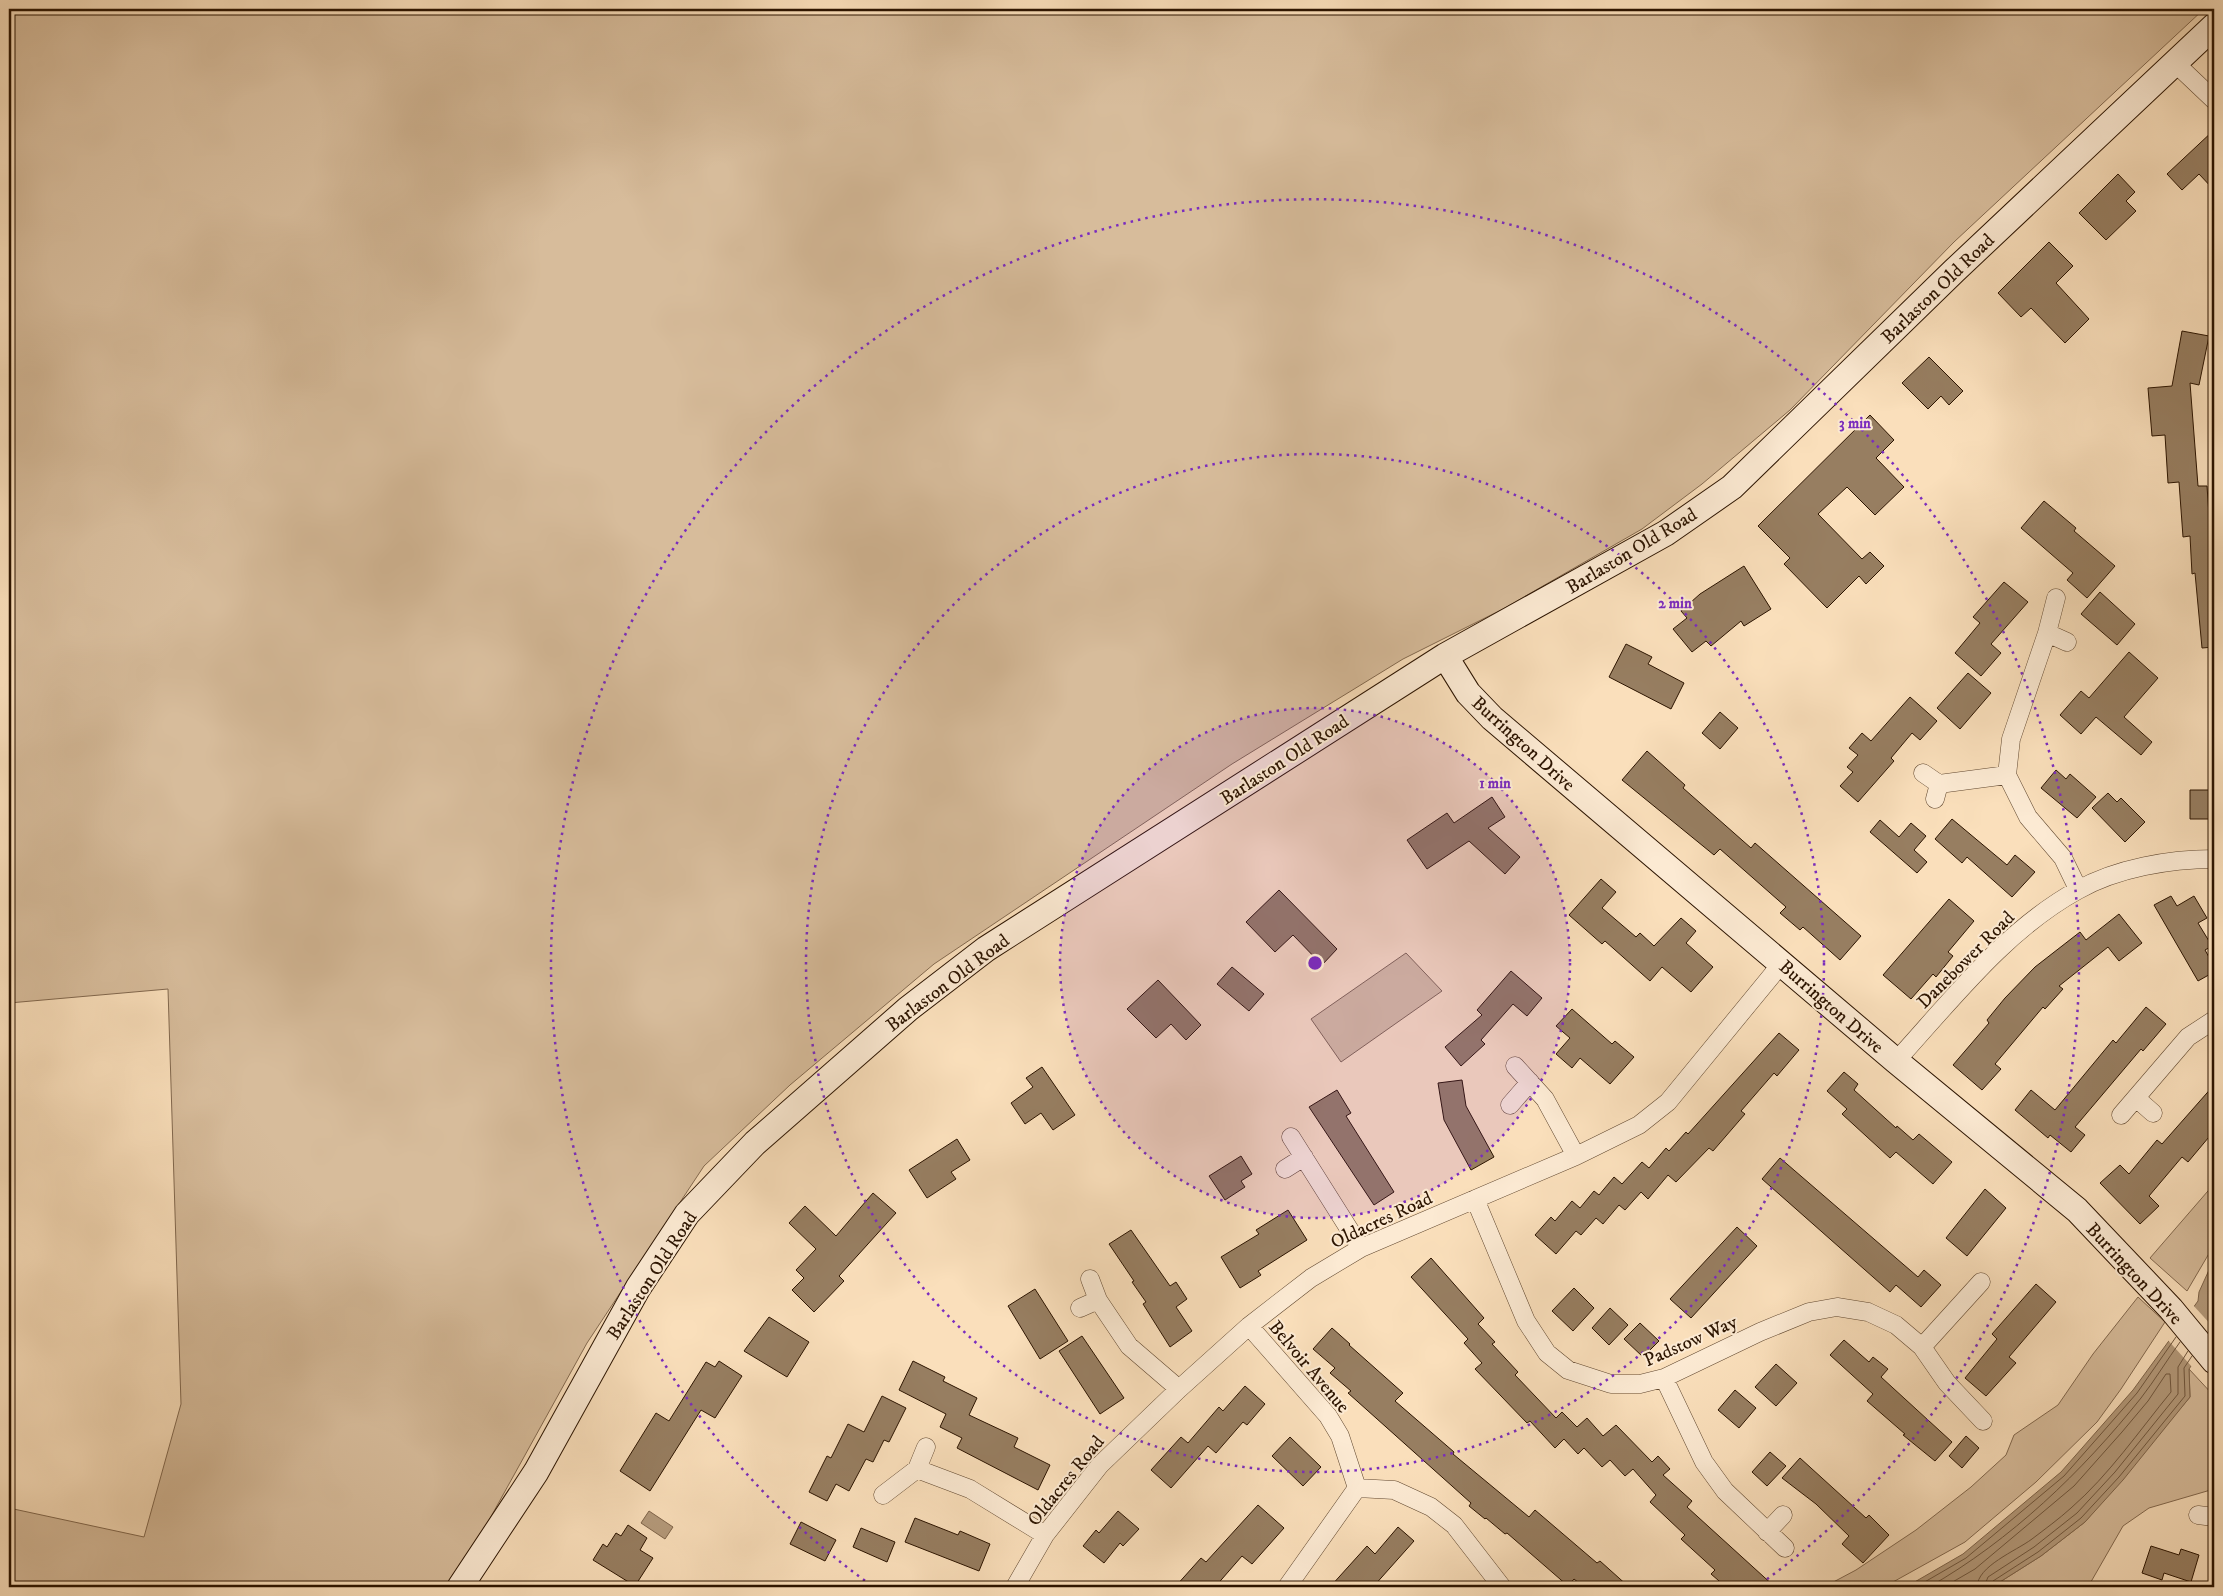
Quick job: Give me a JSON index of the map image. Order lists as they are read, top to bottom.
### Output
{
  "streets": {
    "street": [
      "Barlaston Old Road",
      "Burrington Drive",
      "Danebower Road",
      "Oldacres Road",
      "Padstow Way",
      "Belvoir Avenue"
    ]
  },
  "crossings": [
    ["Barlaston Old Road", "Burrington Drive"],
    ["Burrington Drive", "Danebower Road"],
    ["Burrington Drive", "Oldacres Road"],
    ["Oldacres Road", "Padstow Way"],
    ["Oldacres Road", "Belvoir Avenue"]
  ],
  "rings": ["3 min", "2 min", "1 min"]
}
